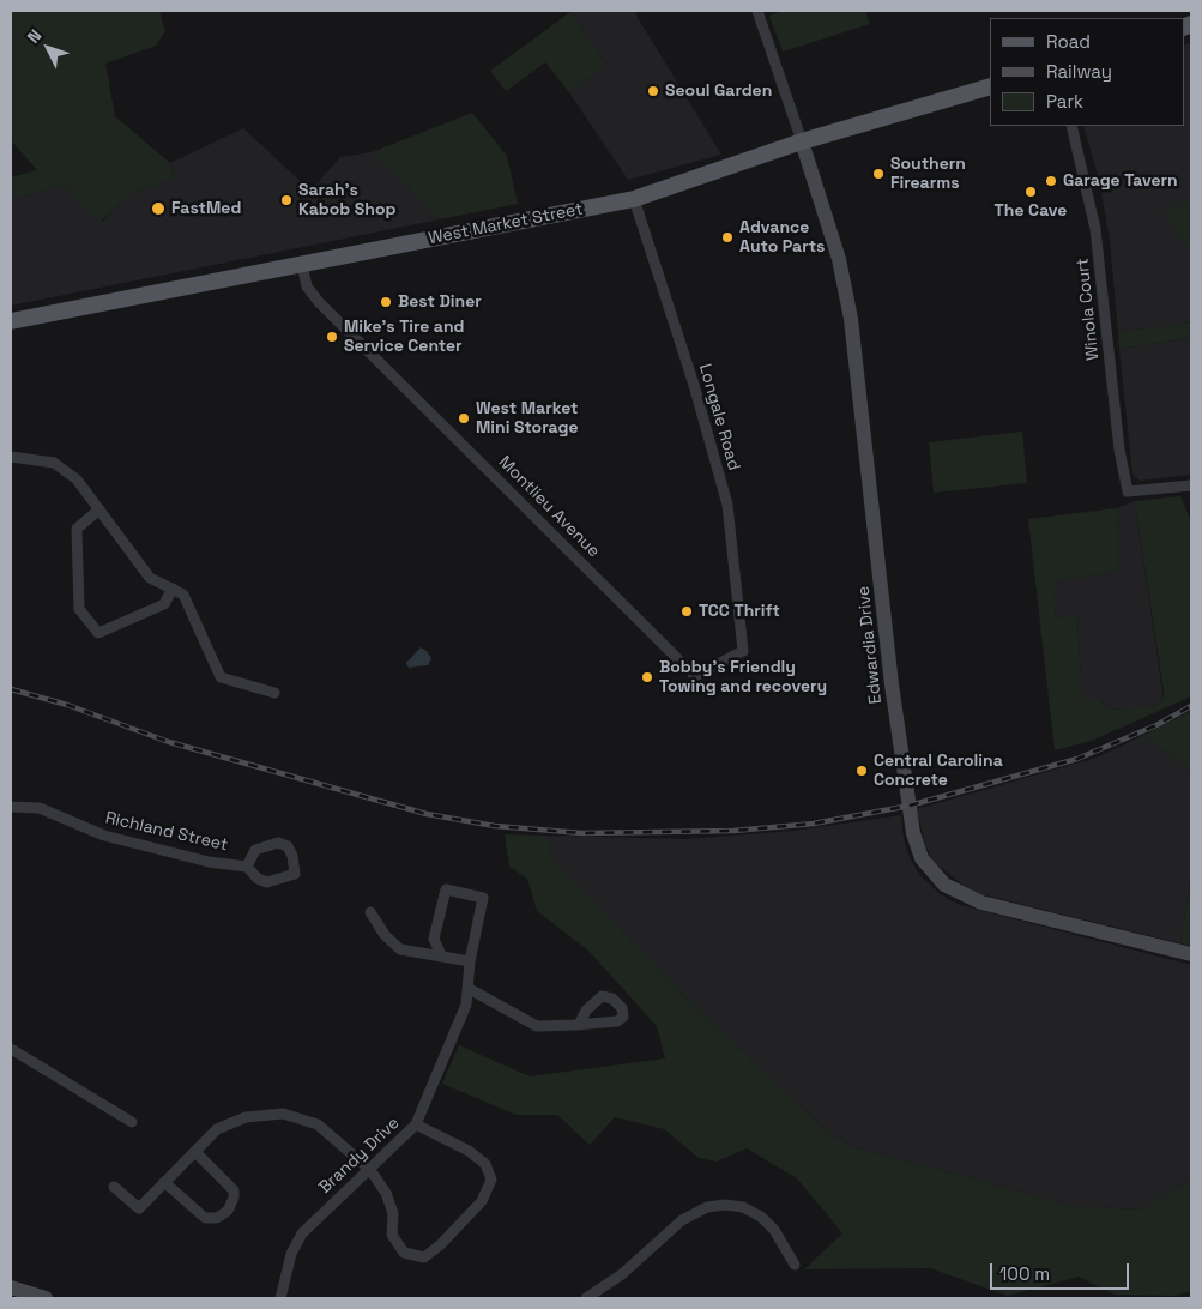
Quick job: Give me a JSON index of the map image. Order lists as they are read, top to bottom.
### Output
{
  "streets": {
    "main road": ["West Market Street", "Edwardia Drive"],
    "street": [
      "Winola Court",
      "Longale Road",
      "Montlieu Avenue",
      "Richland Street",
      "Brandy Drive"
    ]
  },
  "crossings": [
    ["West Market Street", "Longale Road"],
    ["West Market Street", "Montlieu Avenue"],
    ["West Market Street", "Edwardia Drive"],
    ["Longale Road", "Montlieu Avenue"]
  ],
  "places": [
    "Seoul Garden",
    "Southern Firearms",
    "Garage Tavern",
    "The Cave",
    "Sarah's Kabob Shop",
    "FastMed",
    "Advance Auto Parts",
    "Best Diner",
    "Mike's Tire and Service Center",
    "West Market Mini Storage",
    "TCC Thrift",
    "Bobby's Friendly Towing and recovery",
    "Central Carolina Concrete"
  ],
  "legend": ["Road", "Railway", "Park"],
  "scale_bar": "100 m",
  "north": "top left"
}
